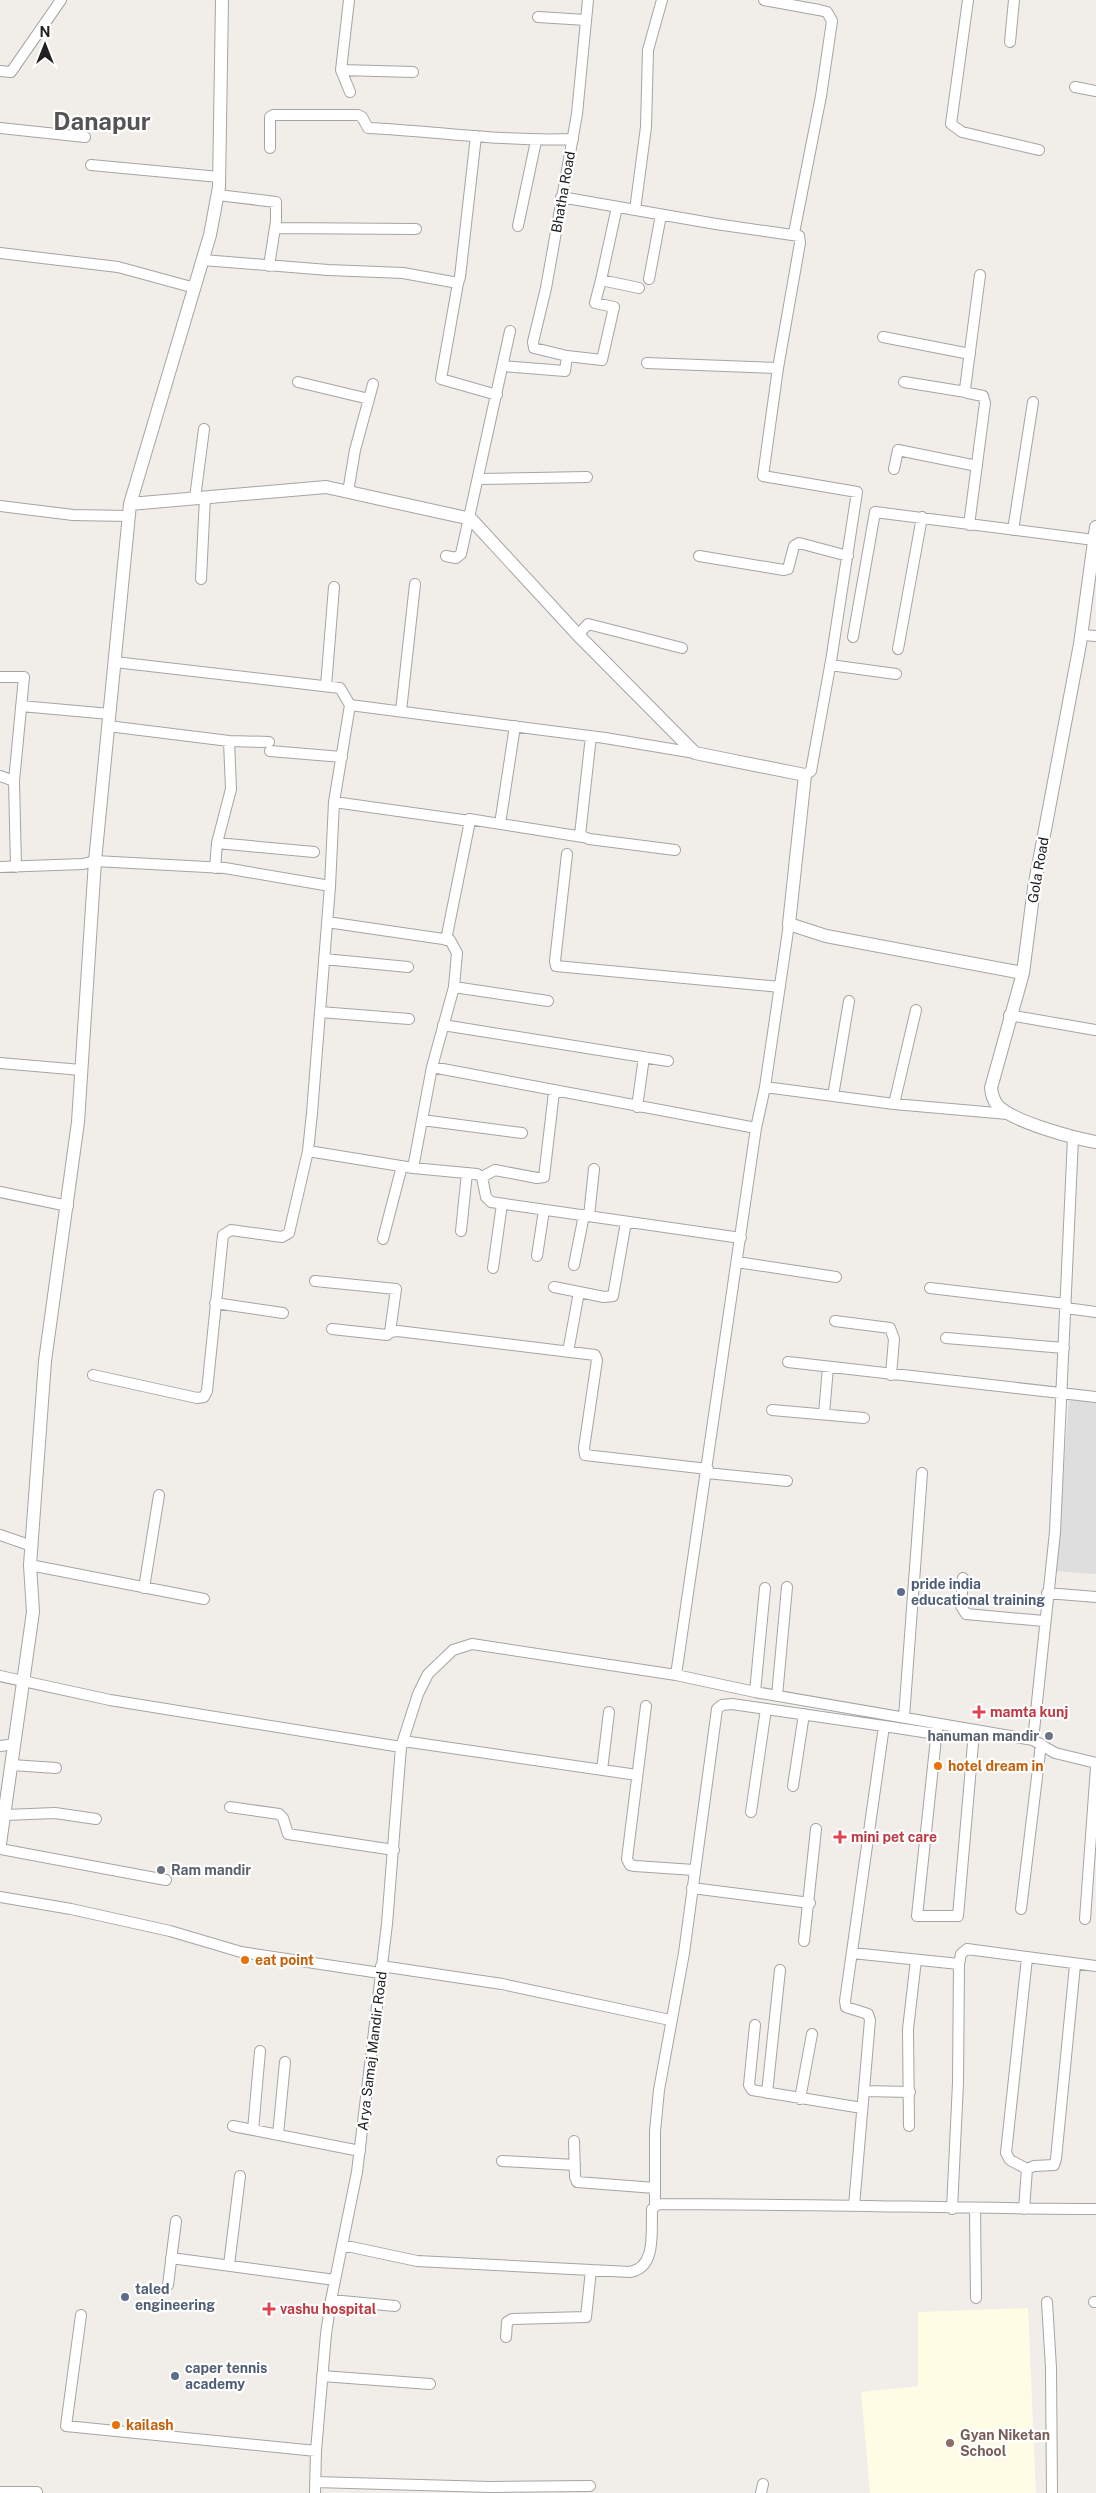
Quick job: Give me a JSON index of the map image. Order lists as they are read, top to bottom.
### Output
{
  "streets": {
    "street": ["Bhatha Road", "Gola Road", "Arya Samaj Mandir Road"]
  },
  "districts": ["Danapur"],
  "places": {
    "other": [
      "pride india educational training",
      "hanuman mandir",
      "hotel dream in",
      "Ram mandir",
      "eat point",
      "taled engineering",
      "caper tennis academy",
      "kailash",
      "Gyan Niketan School"
    ],
    "health": ["mamta kunj", "mini pet care", "vashu hospital"]
  },
  "north": "top"
}
